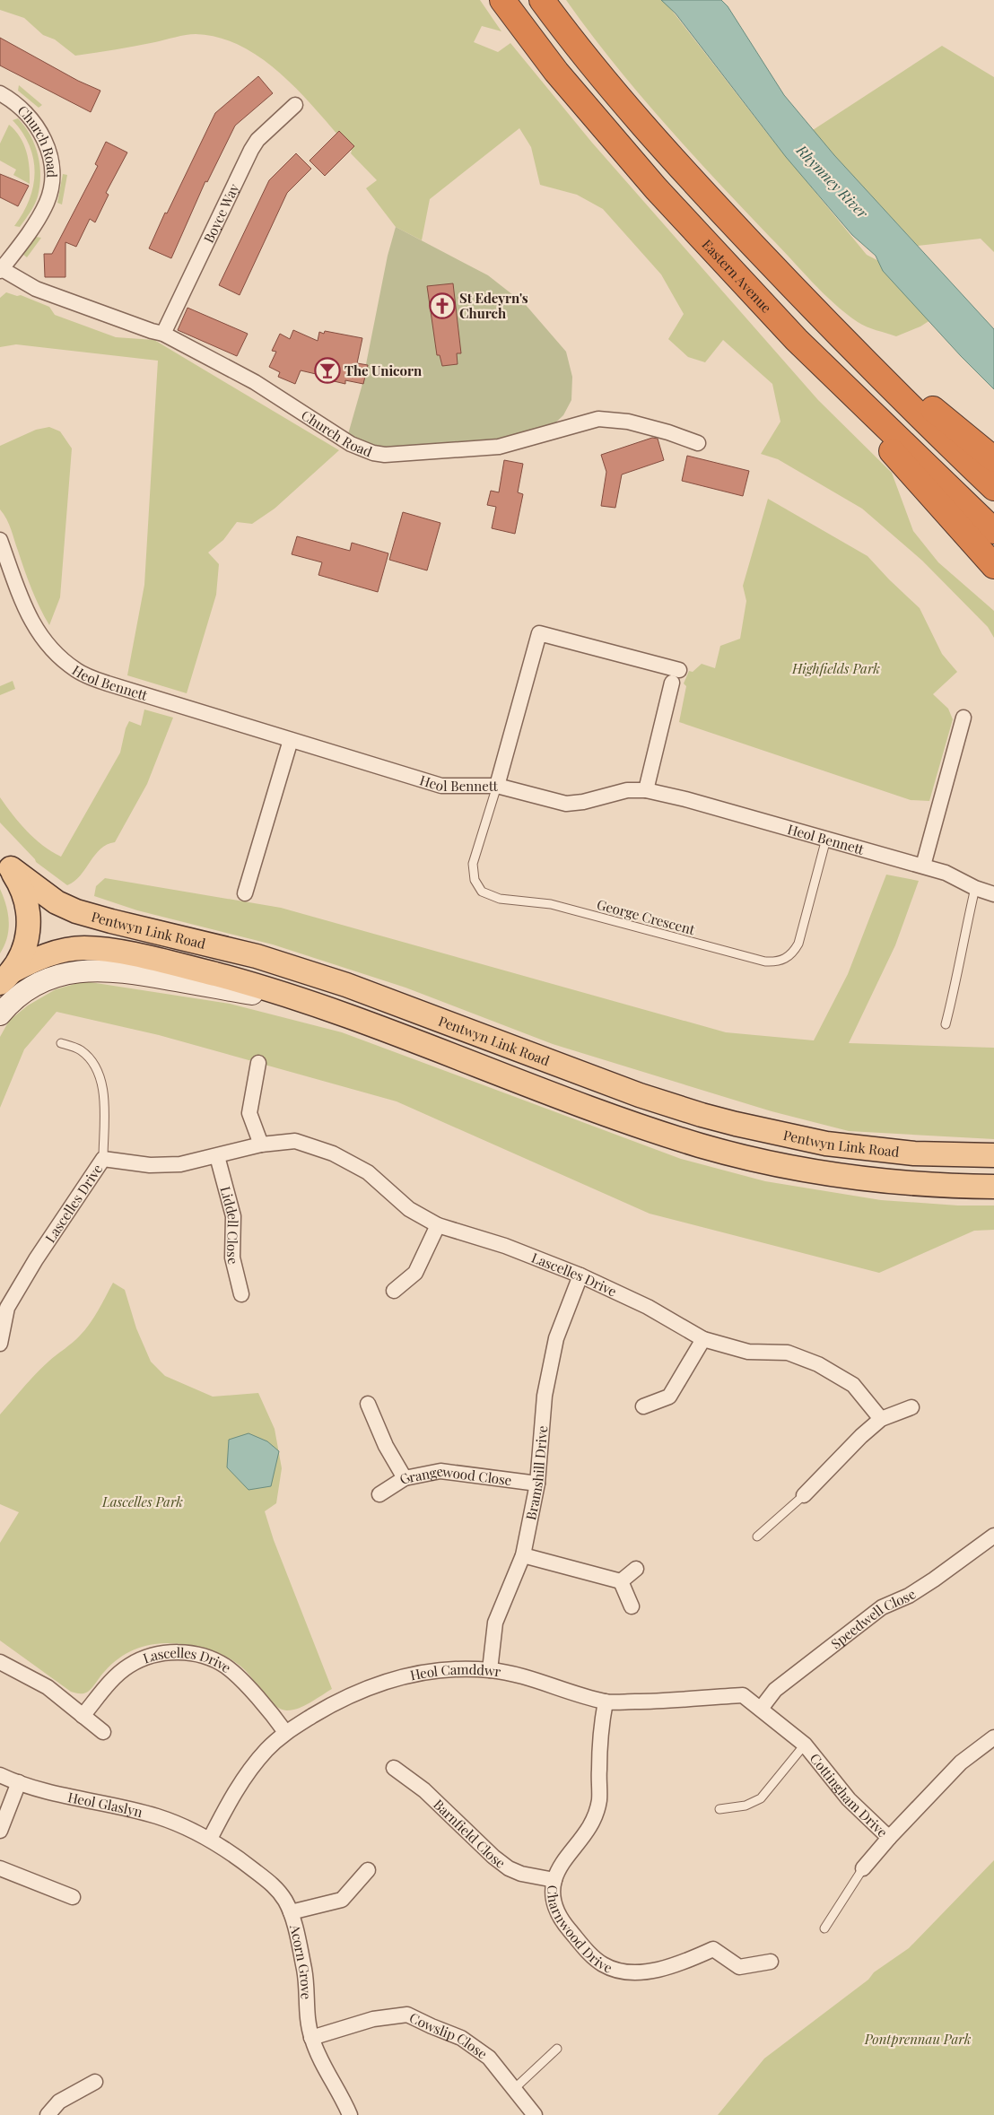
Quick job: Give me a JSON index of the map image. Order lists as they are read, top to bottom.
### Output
{
  "streets": {
    "highway": ["Eastern Avenue"],
    "main road": ["Pentwyn Link Road"],
    "street": [
      "Church Road",
      "Boyce Way",
      "Heol Bennett",
      "Lascelles Drive",
      "Liddell Close",
      "Bramshill Drive",
      "Grangewood Close",
      "Speedwell Close",
      "Heol Camddwr",
      "Cottingham Drive",
      "Heol Glaslyn",
      "Barnfield Close",
      "Charnwood Drive",
      "Acorn Grove",
      "Cowslip Close"
    ],
    "lane": ["George Crescent"]
  },
  "crossings": [
    ["Church Road", "Boyce Way"],
    ["Heol Bennett", "George Crescent"],
    ["Lascelles Drive", "Liddell Close"],
    ["Lascelles Drive", "Bramshill Drive"],
    ["Lascelles Drive", "Heol Camddwr"],
    ["Bramshill Drive", "Grangewood Close"],
    ["Bramshill Drive", "Heol Camddwr"],
    ["Speedwell Close", "Heol Camddwr"],
    ["Speedwell Close", "Cottingham Drive"],
    ["Heol Camddwr", "Cottingham Drive"],
    ["Heol Camddwr", "Heol Glaslyn"],
    ["Heol Camddwr", "Charnwood Drive"],
    ["Heol Camddwr", "Acorn Grove"],
    ["Heol Glaslyn", "Acorn Grove"],
    ["Barnfield Close", "Charnwood Drive"],
    ["Acorn Grove", "Cowslip Close"]
  ],
  "water": ["Rhymney River"],
  "parks": ["Highfields Park", "Lascelles Park", "Pontprennau Park"],
  "places": {
    "church": ["St Edeyrn's Church"],
    "bar": ["The Unicorn"]
  }
}
